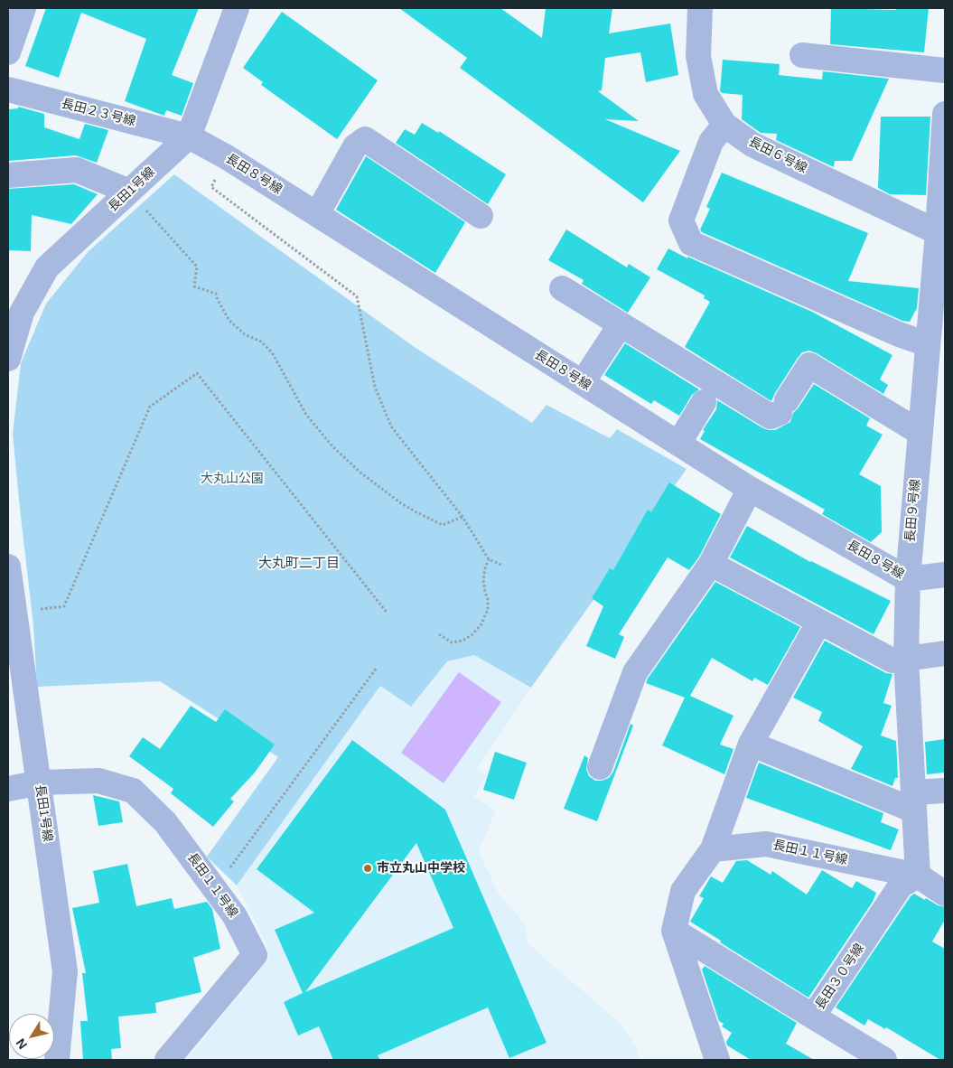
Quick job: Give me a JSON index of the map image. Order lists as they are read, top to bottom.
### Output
{
  "streets": {
    "street": [
      "長田２３号線",
      "長田６号線",
      "長田８号線",
      "長田1号線",
      "長田９号線",
      "長田１１号線",
      "長田３０号線"
    ]
  },
  "crossings": [
    ["長田２３号線", "長田８号線"],
    ["長田２３号線", "長田1号線"],
    ["長田６号線", "長田９号線"],
    ["長田８号線", "長田1号線"],
    ["長田８号線", "長田９号線"],
    ["長田1号線", "長田１１号線"],
    ["長田９号線", "長田１１号線"],
    ["長田９号線", "長田３０号線"],
    ["長田１１号線", "長田３０号線"]
  ],
  "districts": ["大丸町二丁目"],
  "parks": ["大丸山公園"],
  "places": ["市立丸山中学校"],
  "north": "bottom left"
}
